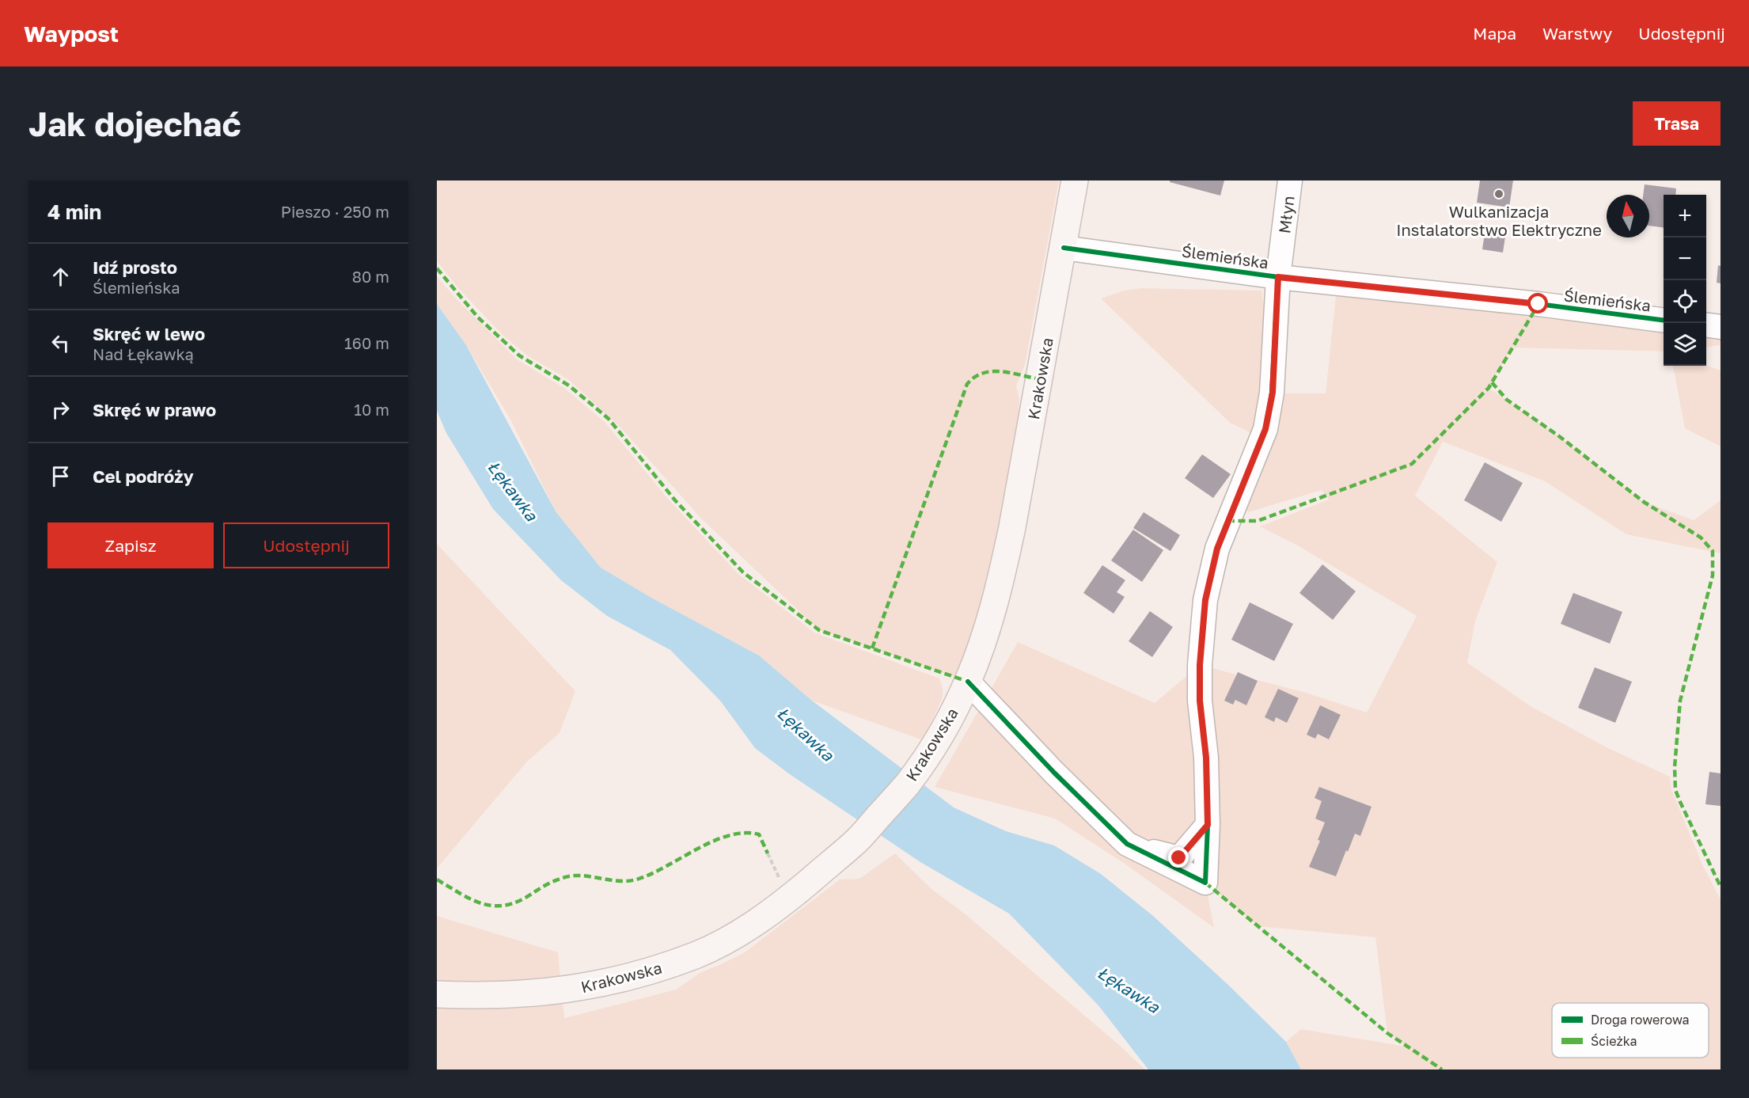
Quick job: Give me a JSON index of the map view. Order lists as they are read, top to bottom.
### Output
{
  "streets": {
    "main road": ["Krakowska"],
    "street": ["Młyn", "Ślemieńska"]
  },
  "crossings": [
    ["Młyn", "Ślemieńska"],
    ["Ślemieńska", "Krakowska"]
  ],
  "water": ["Łękawka"],
  "places": ["Wulkanizacja Instalatorstwo Elektryczne"],
  "legend": ["Droga rowerowa", "Ścieżka"],
  "north": "top",
  "page": {
    "header": "Waypost",
    "nav": ["Mapa", "Warstwy", "Udostępnij"],
    "buttons": [
      "Trasa",
      ["Zapisz", "Udostępnij"]
    ],
    "title": "Jak dojechać",
    "heading": ["4 min", "Pieszo · 250 m"],
    "map_buttons": ["+", "−"],
    "list": [
      ["Idź prosto", "Ślemieńska", "80 m"],
      ["Skręć w lewo", "Nad Łękawką", "160 m"],
      ["Skręć w prawo", "10 m"],
      "Cel podróży"
    ]
  }
}
